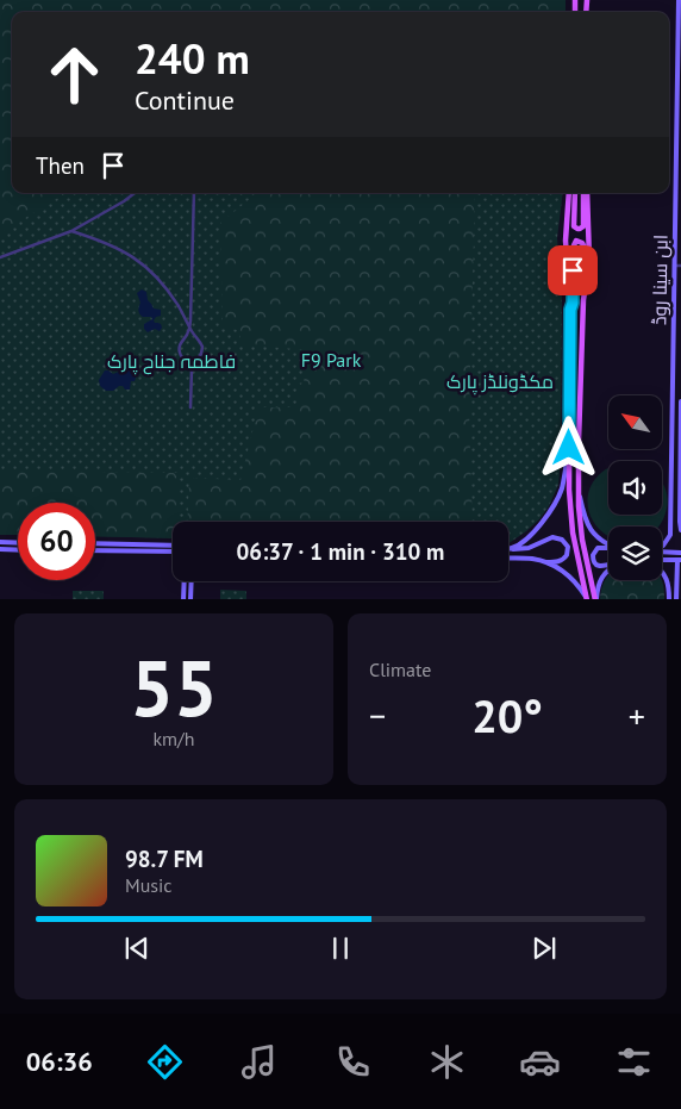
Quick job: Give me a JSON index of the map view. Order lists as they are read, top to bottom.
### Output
{
  "streets": {
    "main road": ["ابن سینا روڈ"]
  },
  "parks": ["F9 Park", "فاطمہ جناح پارک", "مکڈونلڈز پارک"],
  "north": "top left",
  "page": {
    "turn": ["240 m", "Continue"],
    "then": "Then",
    "limit": "60",
    "trip": "06:37 · 1 min · 310 m",
    "tile": [
      ["55", "km/h"],
      "Climate"
    ],
    "heat": ["−", "20°", "+"],
    "song": ["98.7 FM", "Music"],
    "tabs": "06:36"
  }
}
